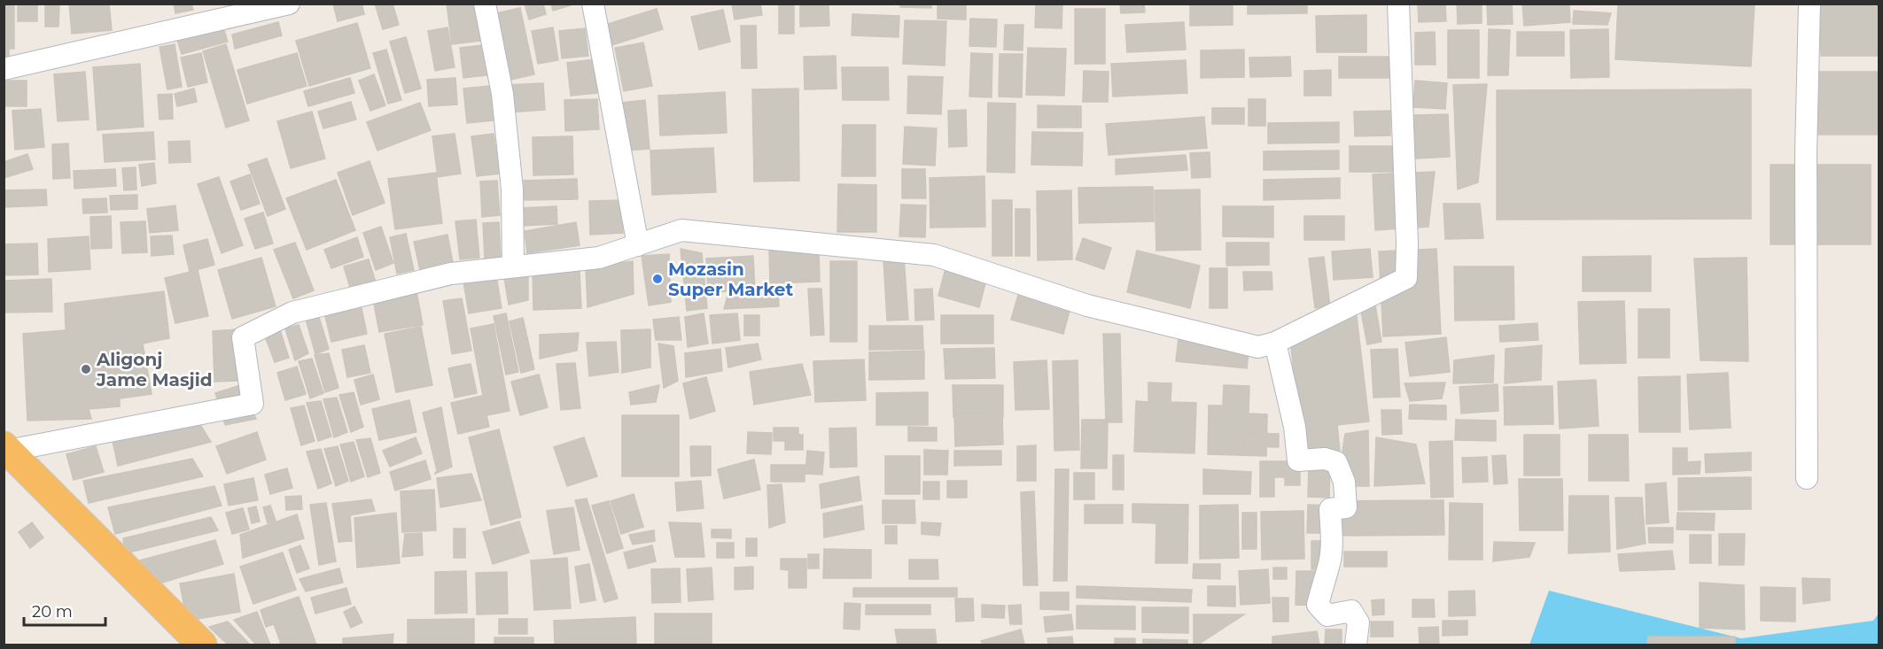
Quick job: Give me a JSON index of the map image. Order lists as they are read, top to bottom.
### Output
{
  "places": ["Mozasin Super Market", "Aligonj Jame Masjid"],
  "scale_bar": "20 m"
}
